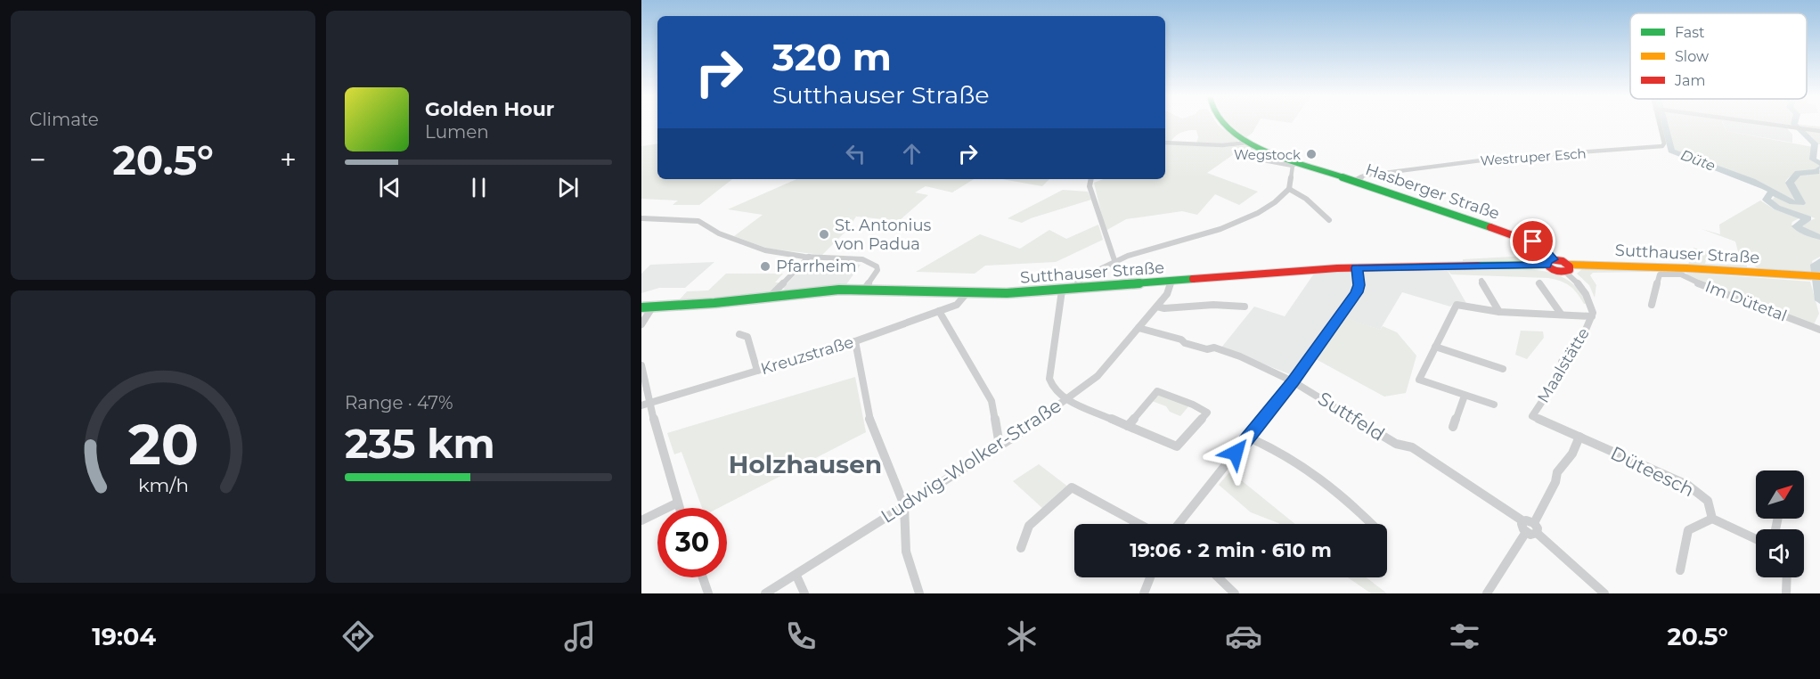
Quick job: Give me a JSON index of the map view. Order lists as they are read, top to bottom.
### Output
{
  "streets": {
    "street": [
      "Westruper Esch",
      "Hasberger Straße",
      "Sutthauser Straße",
      "Im Dütetal",
      "Kreuzstraße",
      "Maalstätte",
      "Suttfeld",
      "Ludwig-Wolker-Straße",
      "Düteesch"
    ]
  },
  "crossings": [
    ["Westruper Esch", "Hasberger Straße"],
    ["Hasberger Straße", "Sutthauser Straße"],
    ["Sutthauser Straße", "Im Dütetal"],
    ["Sutthauser Straße", "Kreuzstraße"],
    ["Sutthauser Straße", "Maalstätte"],
    ["Sutthauser Straße", "Ludwig-Wolker-Straße"],
    ["Maalstätte", "Düteesch"],
    ["Suttfeld", "Ludwig-Wolker-Straße"]
  ],
  "districts": ["Holzhausen"],
  "water": ["Düte"],
  "places": ["Wegstock", "St. Antonius von Padua", "Pfarrheim"],
  "legend": ["Fast", "Slow", "Jam"],
  "north": "top right",
  "page": {
    "tile": [
      "Climate",
      ["Range · 47%", "235 km"]
    ],
    "turn": ["320 m", "Sutthauser Straße"],
    "song": ["Golden Hour", "Lumen"],
    "heat": ["−", "20.5°", "+"],
    "limit": "30",
    "trip": "19:06 · 2 min · 610 m",
    "tabs": ["19:04", "20.5°"],
    "gauge": ["20", "km/h"]
  }
}
